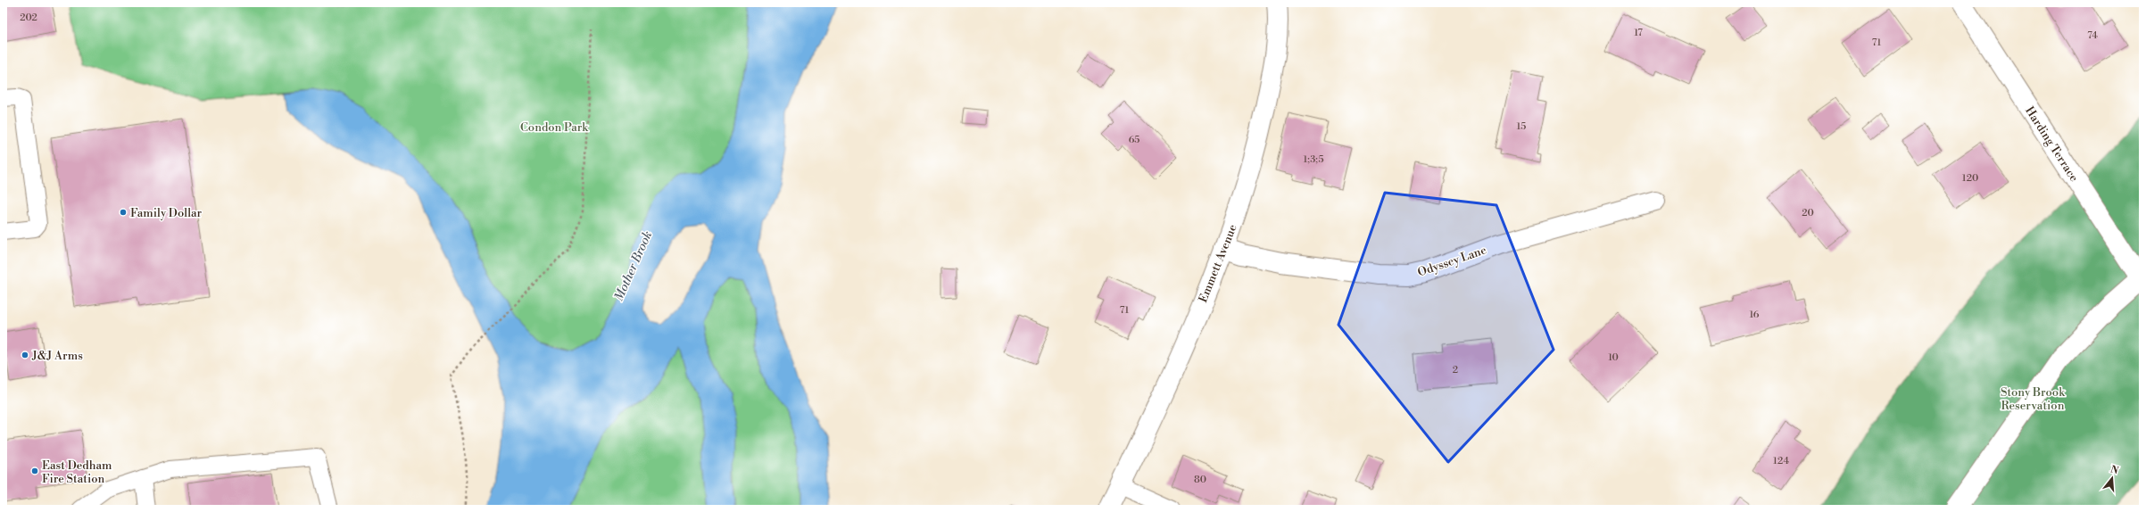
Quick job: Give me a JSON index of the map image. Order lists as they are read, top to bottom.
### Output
{
  "streets": {
    "street": ["Harding Terrace", "Odyssey Lane", "Emmett Avenue"]
  },
  "crossings": [
    ["Odyssey Lane", "Emmett Avenue"]
  ],
  "water": ["Mother Brook"],
  "parks": ["Condon Park", "Stony Brook Reservation"],
  "places": ["Family Dollar", "J&J Arms", "East Dedham Fire Station"],
  "house_numbers": [
    "202",
    "17",
    "74",
    "71",
    "15",
    "65",
    "1;3;5",
    "120",
    "20",
    "71",
    "16",
    "10",
    "2",
    "124",
    "80"
  ],
  "north": "top"
}
